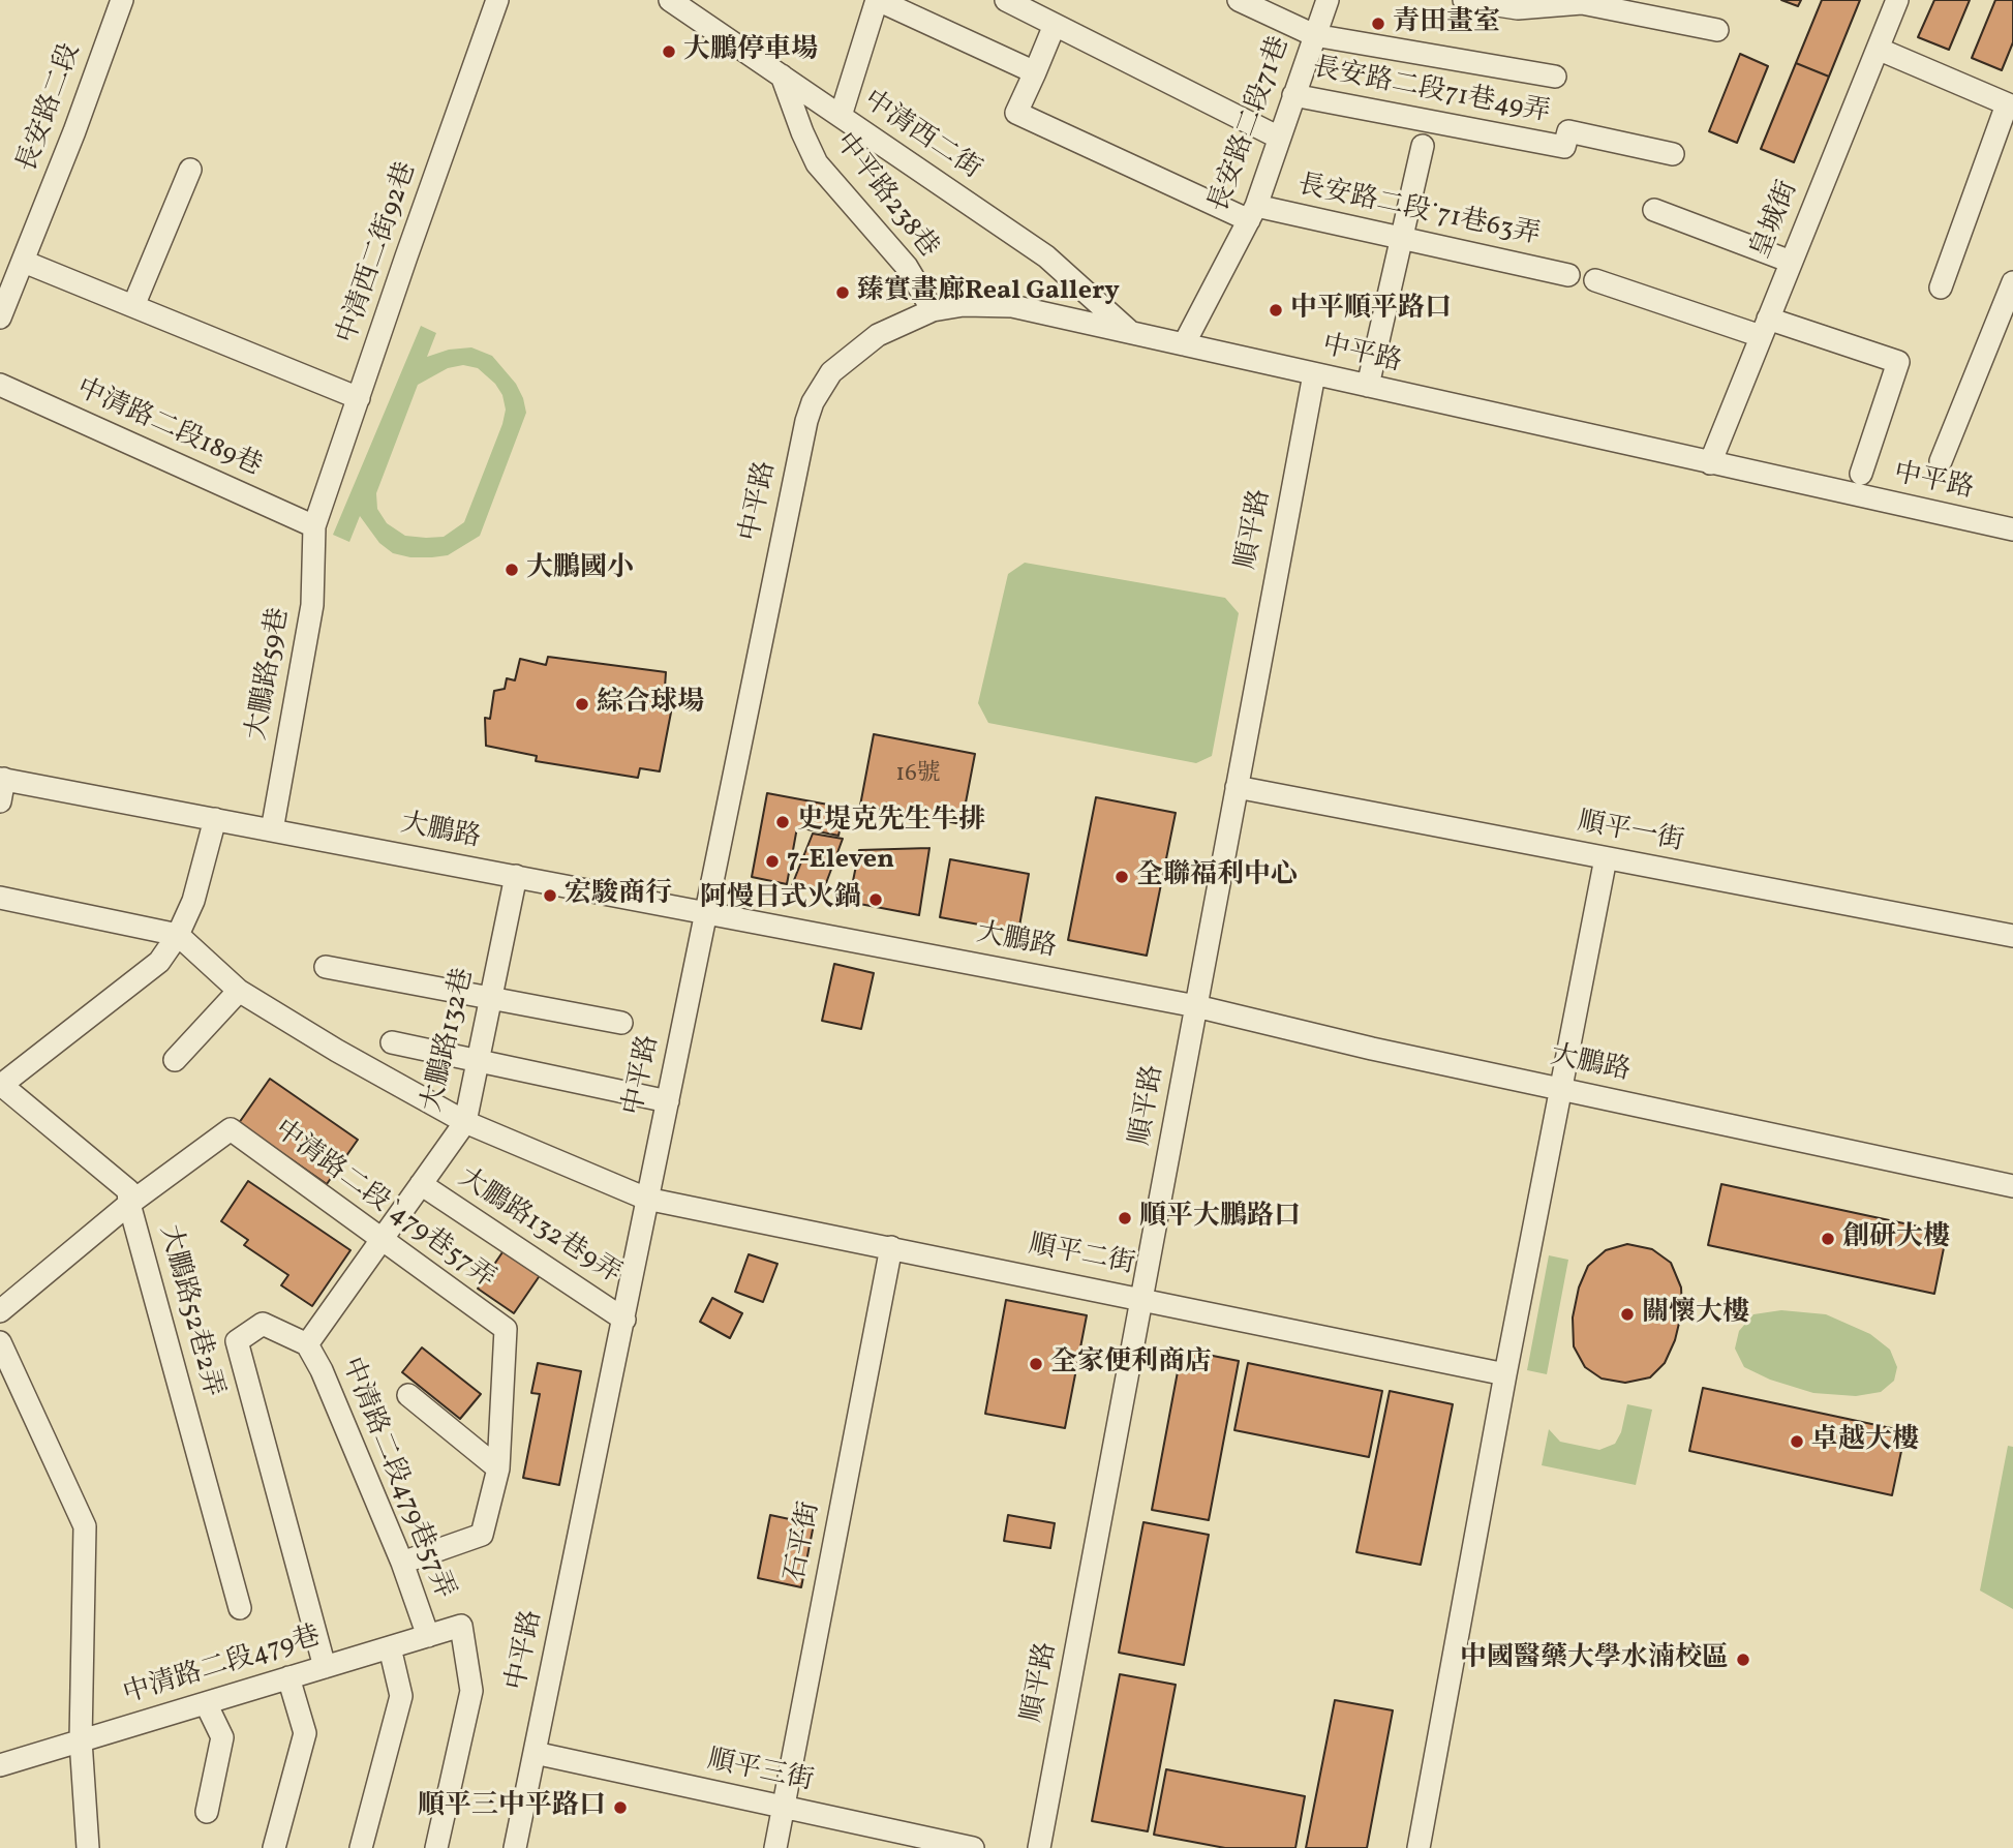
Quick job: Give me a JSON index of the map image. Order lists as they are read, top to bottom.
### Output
{
  "streets": {
    "street": [
      "長安路二段71巷49弄",
      "長安路二段",
      "長安路二段71巷",
      "中清西二街",
      "中平路238巷",
      "長安路二段˙71巷63弄",
      "皇城街",
      "中清西二街92巷",
      "中平路",
      "中清路二段189巷",
      "順平路",
      "大鵬路59巷",
      "大鵬路",
      "順平一街",
      "大鵬路132巷",
      "中清路二段ˋ479巷57弄",
      "大鵬路132巷9弄",
      "順平二街",
      "大鵬路52巷2弄",
      "中清路二段479巷57弄",
      "石平街",
      "中清路二段479巷",
      "順平三街"
    ]
  },
  "crossings": [
    ["長安路二段71巷49弄", "長安路二段71巷"],
    ["長安路二段71巷", "長安路二段˙71巷63弄"],
    ["長安路二段71巷", "中平路"],
    ["中清西二街", "中平路238巷"],
    ["中清西二街", "中平路"],
    ["中平路238巷", "中平路"],
    ["皇城街", "中平路"],
    ["中清西二街92巷", "中清路二段189巷"],
    ["中清西二街92巷", "大鵬路59巷"],
    ["中平路", "順平路"],
    ["中平路", "大鵬路"],
    ["中平路", "大鵬路132巷9弄"],
    ["中平路", "順平二街"],
    ["中平路", "順平三街"],
    ["中清路二段189巷", "大鵬路59巷"],
    ["順平路", "大鵬路"],
    ["順平路", "順平一街"],
    ["順平路", "順平二街"],
    ["大鵬路59巷", "大鵬路"],
    ["大鵬路", "大鵬路132巷"],
    ["大鵬路132巷", "中清路二段ˋ479巷57弄"],
    ["大鵬路132巷", "大鵬路132巷9弄"],
    ["大鵬路132巷", "順平二街"],
    ["大鵬路132巷", "中清路二段479巷57弄"],
    ["中清路二段ˋ479巷57弄", "大鵬路52巷2弄"],
    ["中清路二段ˋ479巷57弄", "中清路二段479巷57弄"],
    ["順平二街", "石平街"],
    ["中清路二段479巷57弄", "中清路二段479巷"],
    ["石平街", "順平三街"]
  ],
  "places": [
    "青田畫室",
    "大鵬停車場",
    "臻實畫廊Real Gallery",
    "中平順平路口",
    "大鵬國小",
    "綜合球場",
    "史堤克先生牛排",
    "7-Eleven",
    "全聯福利中心",
    "宏駿商行",
    "阿慢日式火鍋",
    "順平大鵬路口",
    "創研大樓",
    "關懷大樓",
    "全家便利商店",
    "卓越大樓",
    "中國醫藥大學水湳校區",
    "順平三中平路口"
  ],
  "house_numbers": ["16號"]
}
